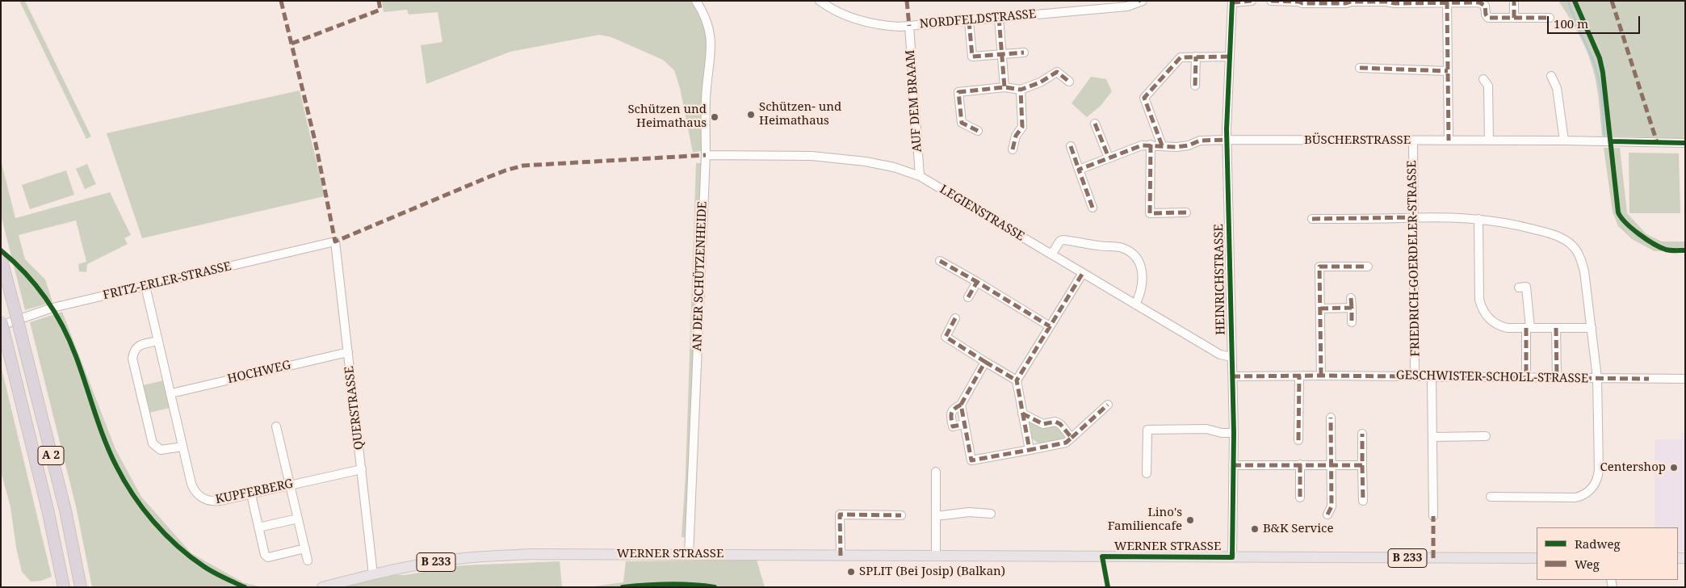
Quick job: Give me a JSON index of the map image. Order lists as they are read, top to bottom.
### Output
{
  "streets": {
    "highway": ["A 2"],
    "main road": ["WERNER STRASSE", "B 233"],
    "street": [
      "NORDFELDSTRASSE",
      "AUF DEM BRAAM",
      "BÜSCHERSTRASSE",
      "LEGIENSTRASSE",
      "FRIEDRICH-GOERDELER-STRASSE",
      "AN DER SCHÜTZENHEIDE",
      "HEINRICHSTRASSE",
      "FRITZ-ERLER-STRASSE",
      "HOCHWEG",
      "GESCHWISTER-SCHOLL-STRASSE",
      "QUERSTRASSE",
      "KUPFERBERG"
    ]
  },
  "crossings": [
    ["NORDFELDSTRASSE", "AUF DEM BRAAM"],
    ["AUF DEM BRAAM", "LEGIENSTRASSE"],
    ["BÜSCHERSTRASSE", "FRIEDRICH-GOERDELER-STRASSE"],
    ["BÜSCHERSTRASSE", "HEINRICHSTRASSE"],
    ["LEGIENSTRASSE", "AN DER SCHÜTZENHEIDE"],
    ["LEGIENSTRASSE", "HEINRICHSTRASSE"],
    ["FRIEDRICH-GOERDELER-STRASSE", "GESCHWISTER-SCHOLL-STRASSE"],
    ["AN DER SCHÜTZENHEIDE", "WERNER STRASSE"],
    ["HEINRICHSTRASSE", "GESCHWISTER-SCHOLL-STRASSE"],
    ["HEINRICHSTRASSE", "WERNER STRASSE"],
    ["FRITZ-ERLER-STRASSE", "QUERSTRASSE"],
    ["FRITZ-ERLER-STRASSE", "A 2"],
    ["FRITZ-ERLER-STRASSE", "KUPFERBERG"],
    ["HOCHWEG", "QUERSTRASSE"],
    ["HOCHWEG", "KUPFERBERG"],
    ["QUERSTRASSE", "KUPFERBERG"],
    ["QUERSTRASSE", "WERNER STRASSE"],
    ["QUERSTRASSE", "B 233"],
    ["WERNER STRASSE", "B 233"]
  ],
  "places": [
    "Schützen- und Heimathaus",
    "Schützen und Heimathaus",
    "Centershop",
    "Lino's Familiencafe",
    "B&K Service",
    "SPLIT (Bei Josip) (Balkan)"
  ],
  "legend": ["Radweg", "Weg"],
  "scale_bar": "100 m"
}
